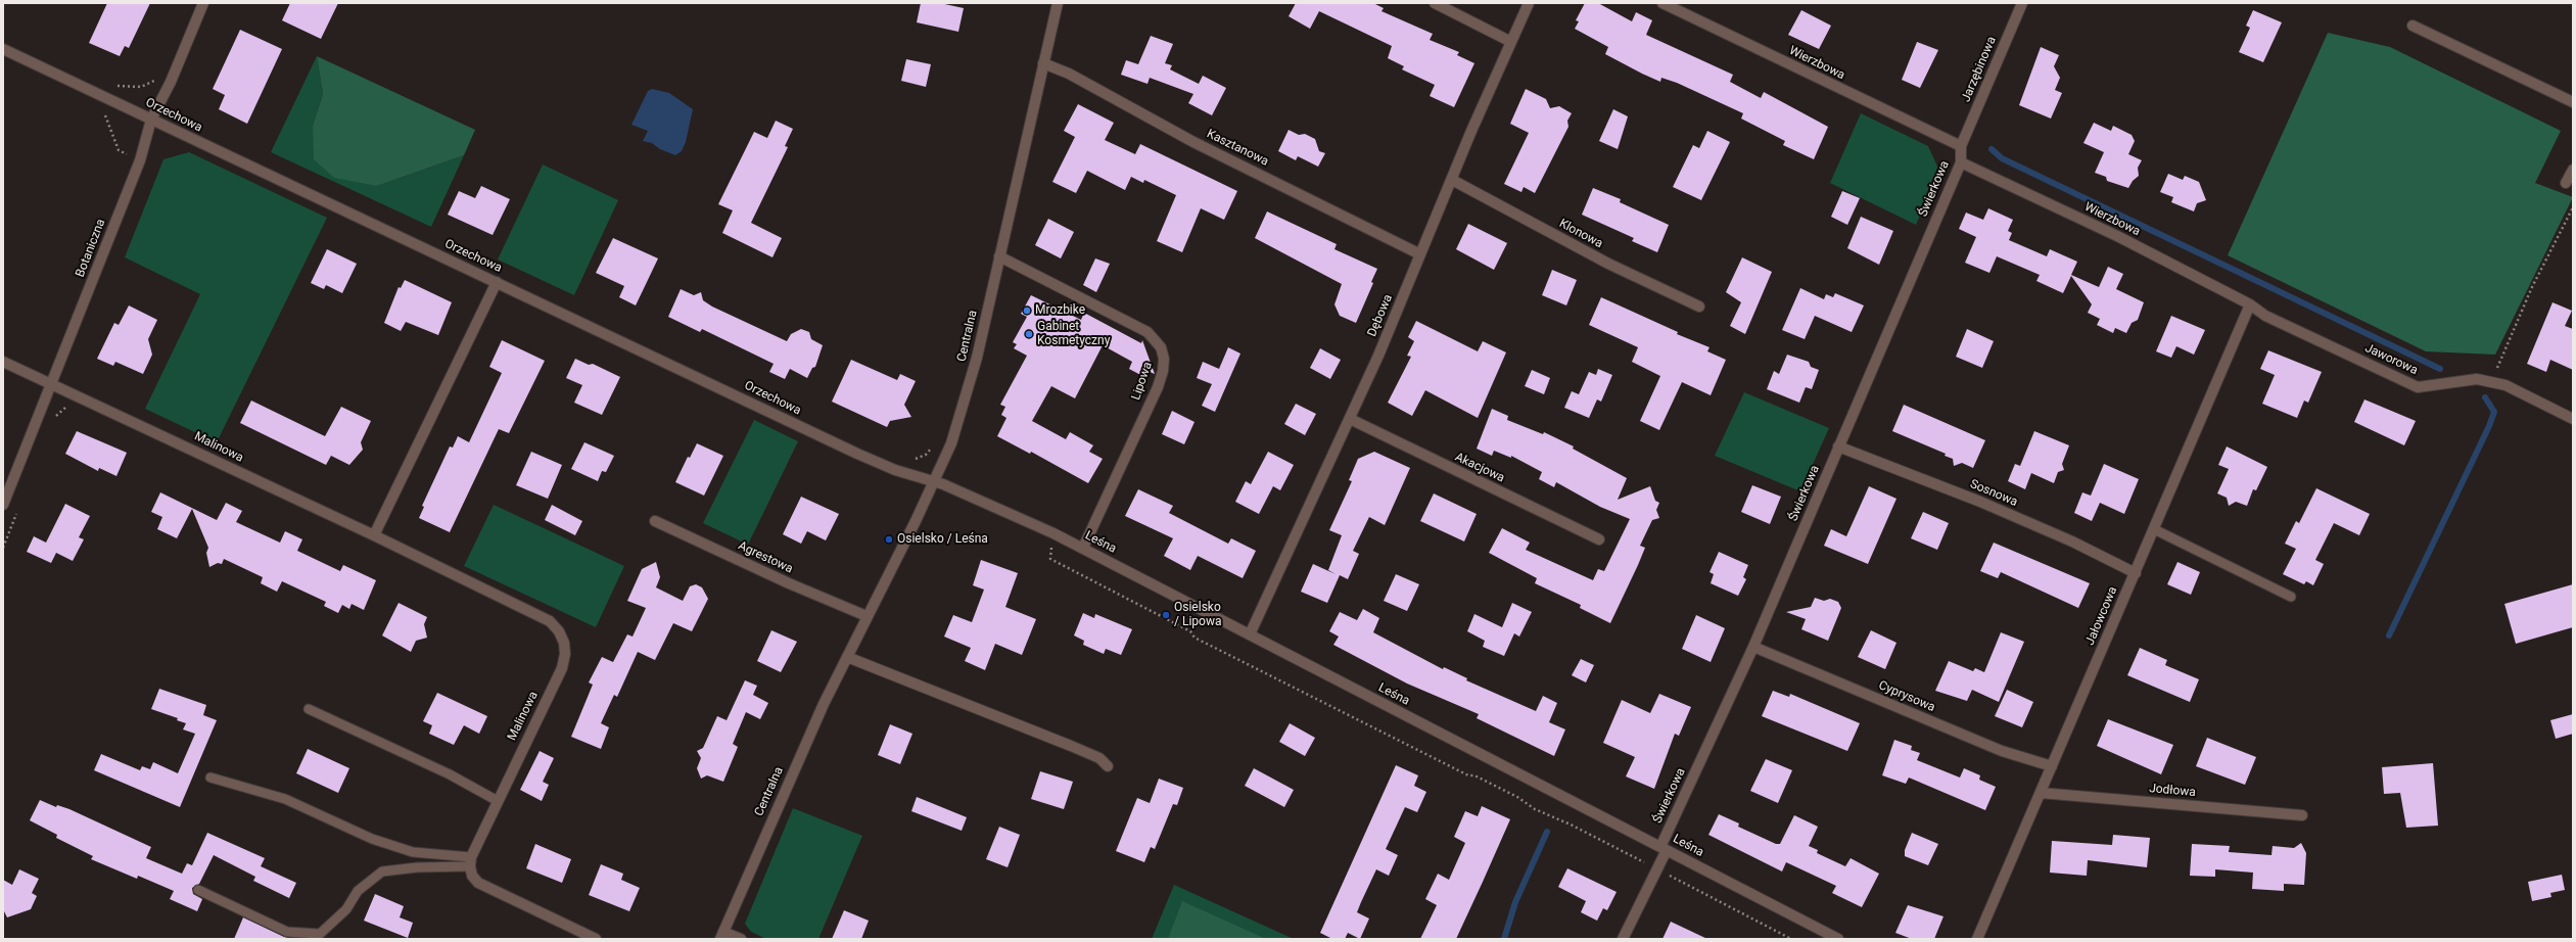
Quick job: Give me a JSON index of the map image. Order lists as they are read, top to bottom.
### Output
{
  "streets": {
    "street": [
      "Wierzbowa",
      "Jarzębinowa",
      "Orzechowa",
      "Kasztanowa",
      "Świerkowa",
      "Klonowa",
      "Botaniczna",
      "Dębowa",
      "Centralna",
      "Jaworowa",
      "Lipowa",
      "Malinowa",
      "Akacjowa",
      "Sosnowa",
      "Leśna",
      "Agrestowa",
      "Jałowcowa",
      "Cyprysowa",
      "Jodłowa"
    ]
  },
  "crossings": [
    ["Wierzbowa", "Jarzębinowa"],
    ["Wierzbowa", "Świerkowa"],
    ["Wierzbowa", "Jaworowa"],
    ["Wierzbowa", "Jałowcowa"],
    ["Jarzębinowa", "Świerkowa"],
    ["Orzechowa", "Botaniczna"],
    ["Orzechowa", "Centralna"],
    ["Orzechowa", "Leśna"],
    ["Kasztanowa", "Dębowa"],
    ["Kasztanowa", "Centralna"],
    ["Świerkowa", "Sosnowa"],
    ["Świerkowa", "Leśna"],
    ["Świerkowa", "Cyprysowa"],
    ["Klonowa", "Dębowa"],
    ["Botaniczna", "Malinowa"],
    ["Dębowa", "Akacjowa"],
    ["Dębowa", "Leśna"],
    ["Centralna", "Lipowa"],
    ["Centralna", "Leśna"],
    ["Centralna", "Agrestowa"],
    ["Jaworowa", "Jałowcowa"],
    ["Lipowa", "Leśna"],
    ["Sosnowa", "Jałowcowa"],
    ["Jałowcowa", "Cyprysowa"],
    ["Jałowcowa", "Jodłowa"]
  ],
  "places": [
    "Mrozbike",
    "Gabinet Kosmetyczny",
    "Osielsko / Leśna",
    "Osielsko / Lipowa"
  ]
}
